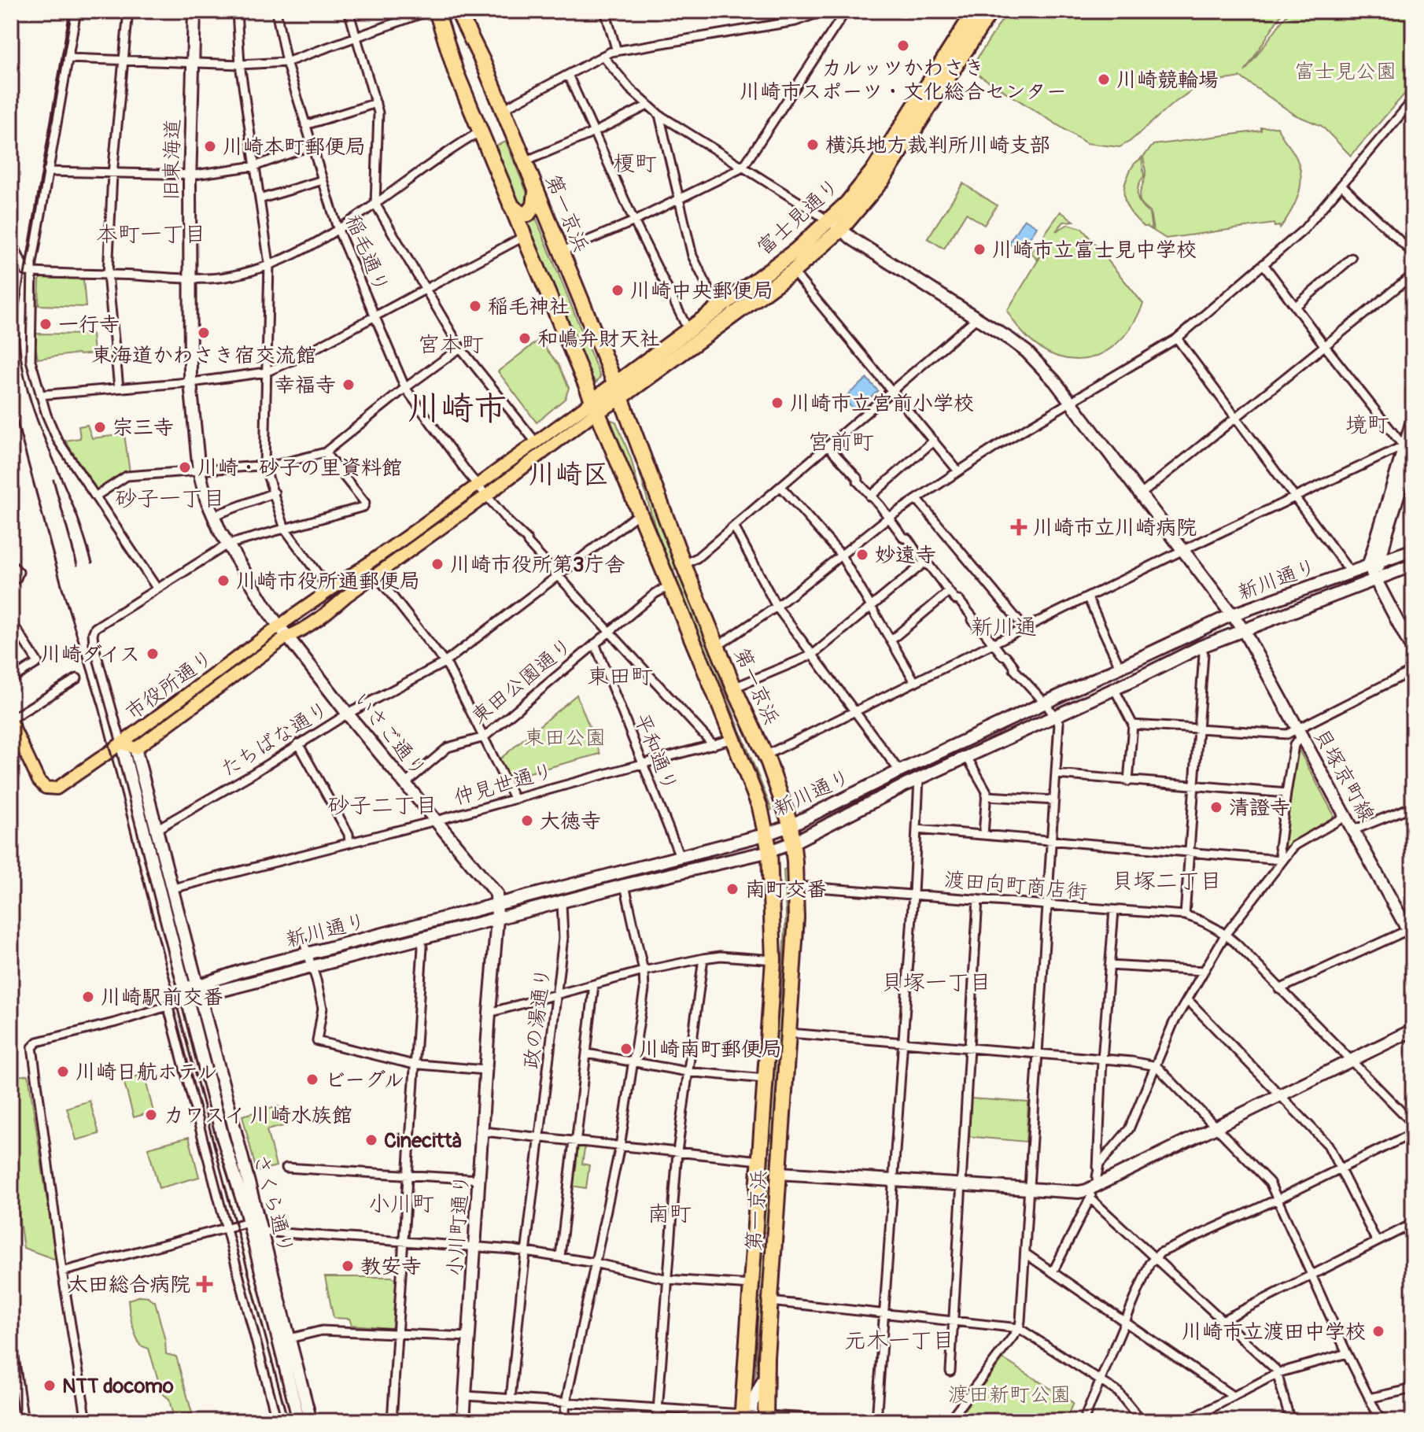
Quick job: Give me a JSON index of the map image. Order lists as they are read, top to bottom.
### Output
{
  "streets": {
    "highway": ["第一京浜", "富士見通り"],
    "main road": ["市役所通り"],
    "street": [
      "旧東海道",
      "稲毛通り",
      "新川通り",
      "東田公園通り",
      "いさご通り",
      "たちばな通り",
      "平和通り",
      "貝塚京町線",
      "仲見世通り",
      "渡田向町商店街",
      "政の湯通り",
      "さくら通り",
      "小川町通り"
    ]
  },
  "crossings": [
    ["旧東海道", "市役所通り"],
    ["旧東海道", "いさご通り"],
    ["第一京浜", "富士見通り"],
    ["第一京浜", "新川通り"],
    ["第一京浜", "市役所通り"],
    ["第一京浜", "たちばな通り"],
    ["第一京浜", "仲見世通り"],
    ["第一京浜", "渡田向町商店街"],
    ["富士見通り", "市役所通り"],
    ["富士見通り", "貝塚京町線"],
    ["稲毛通り", "市役所通り"],
    ["稲毛通り", "平和通り"],
    ["新川通り", "いさご通り"],
    ["新川通り", "平和通り"],
    ["新川通り", "貝塚京町線"],
    ["新川通り", "政の湯通り"],
    ["新川通り", "さくら通り"],
    ["新川通り", "小川町通り"],
    ["東田公園通り", "いさご通り"],
    ["東田公園通り", "平和通り"],
    ["市役所通り", "いさご通り"],
    ["市役所通り", "平和通り"],
    ["市役所通り", "さくら通り"],
    ["いさご通り", "たちばな通り"],
    ["いさご通り", "仲見世通り"],
    ["いさご通り", "小川町通り"],
    ["たちばな通り", "平和通り"],
    ["たちばな通り", "さくら通り"],
    ["平和通り", "仲見世通り"],
    ["仲見世通り", "さくら通り"]
  ],
  "districts": [
    "榎町",
    "本町一丁目",
    "宮本町",
    "川崎市",
    "境町",
    "宮前町",
    "川崎区",
    "砂子一丁目",
    "新川通",
    "東田町",
    "砂子二丁目",
    "貝塚二丁目",
    "貝塚一丁目",
    "小川町",
    "南町",
    "元木一丁目"
  ],
  "parks": ["富士見公園", "東田公園", "渡田新町公園"],
  "places": {
    "other": [
      "カルッツかわさき 川崎市スポーツ・文化総合センター",
      "川崎競輪場",
      "横浜地方裁判所川崎支部",
      "川崎本町郵便局",
      "川崎市立富士見中学校",
      "川崎中央郵便局",
      "稲毛神社",
      "一行寺",
      "東海道かわさき宿交流館",
      "和嶋弁財天社",
      "幸福寺",
      "川崎市立宮前小学校",
      "宗三寺",
      "川崎・砂子の里資料館",
      "妙遠寺",
      "川崎市役所第3庁舎",
      "川崎市役所通郵便局",
      "川崎ダイス",
      "清證寺",
      "大徳寺",
      "南町交番",
      "川崎駅前交番",
      "川崎南町郵便局",
      "川崎日航ホテル",
      "ビーグル",
      "カワスイ 川崎水族館",
      "Cinecittà",
      "教安寺",
      "川崎市立渡田中学校",
      "NTT docomo"
    ],
    "health": ["川崎市立川崎病院", "太田総合病院"]
  }
}
